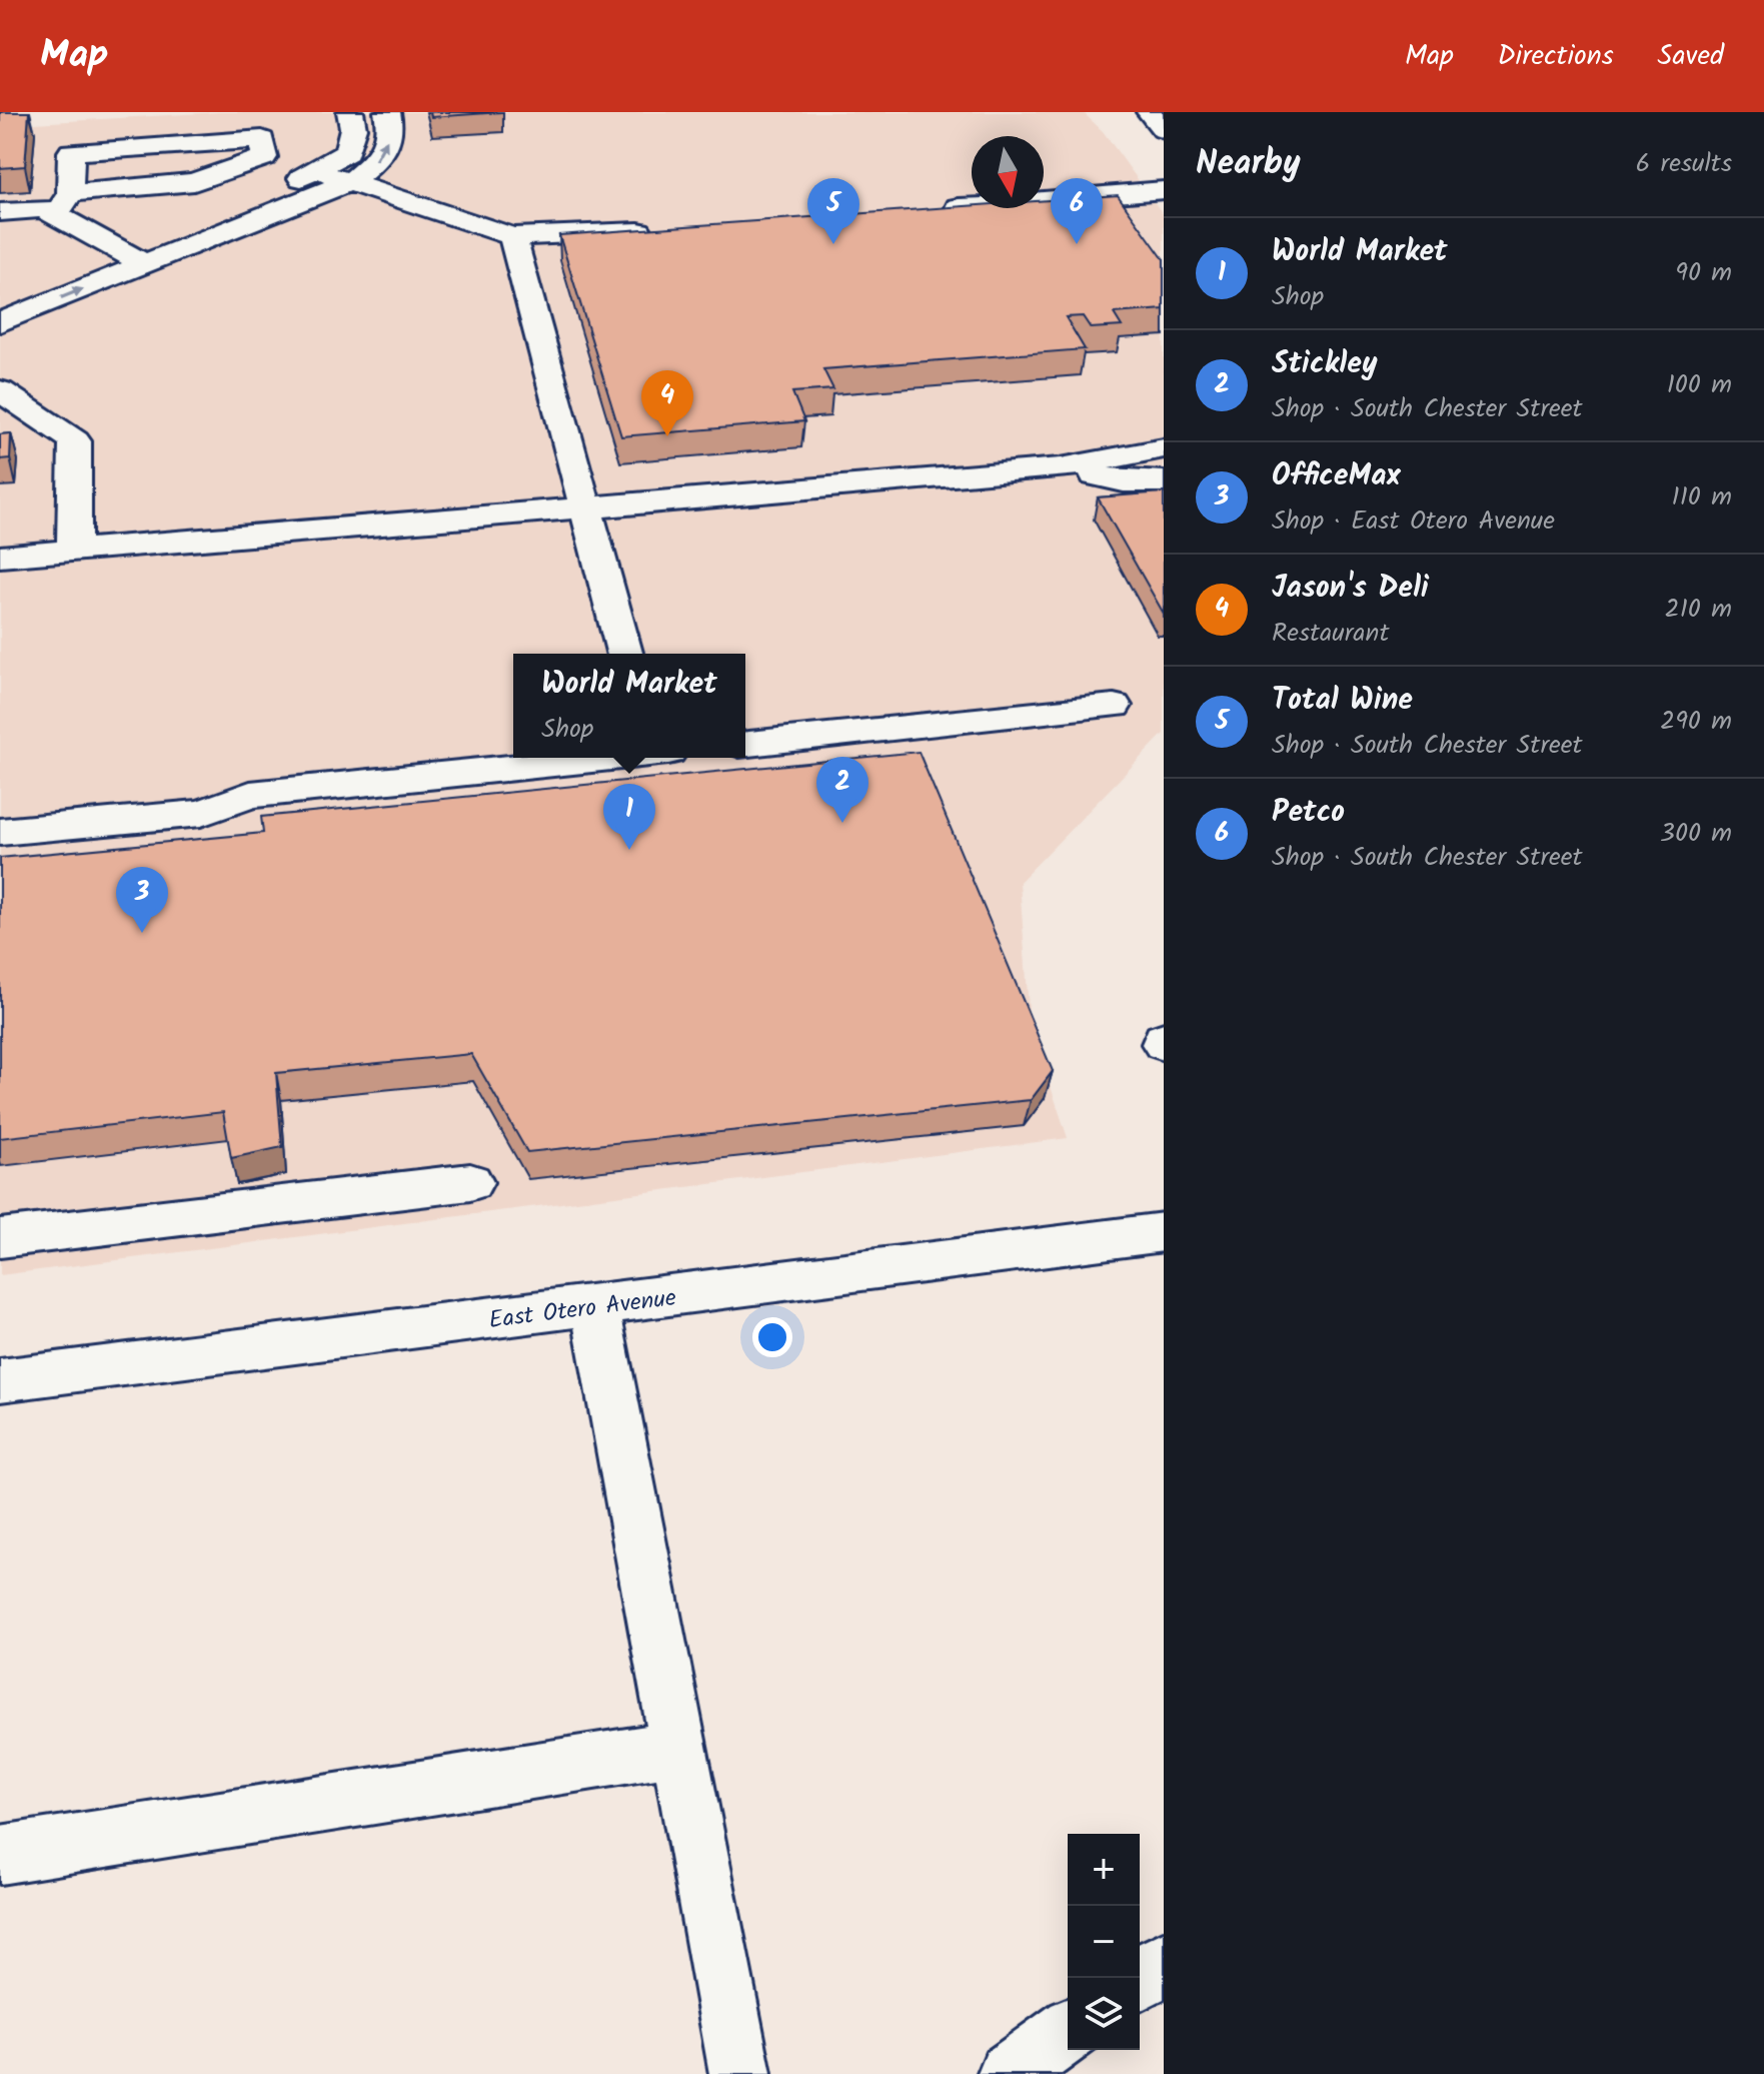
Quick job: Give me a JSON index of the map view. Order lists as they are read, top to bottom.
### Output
{
  "streets": {
    "street": ["East Otero Avenue"]
  },
  "north": "bottom",
  "page": {
    "header": "Map",
    "nav": ["Map", "Directions", "Saved"],
    "heading": ["Nearby", "6 results"],
    "pins": [
      "5",
      "6",
      "4",
      "2",
      "1",
      "3"
    ],
    "list": [
      {
        "mark": "1",
        "name": "World Market",
        "note": "Shop",
        "value": "90 m"
      },
      {
        "mark": "2",
        "name": "Stickley",
        "note": "Shop · South Chester Street",
        "value": "100 m"
      },
      {
        "mark": "3",
        "name": "OfficeMax",
        "note": "Shop · East Otero Avenue",
        "value": "110 m"
      },
      {
        "mark": "4",
        "name": "Jason's Deli",
        "note": "Restaurant",
        "value": "210 m"
      },
      {
        "mark": "5",
        "name": "Total Wine",
        "note": "Shop · South Chester Street",
        "value": "290 m"
      },
      {
        "mark": "6",
        "name": "Petco",
        "note": "Shop · South Chester Street",
        "value": "300 m"
      }
    ],
    "popup": ["World Market", "Shop"],
    "map_buttons": ["+", "−"]
  }
}
